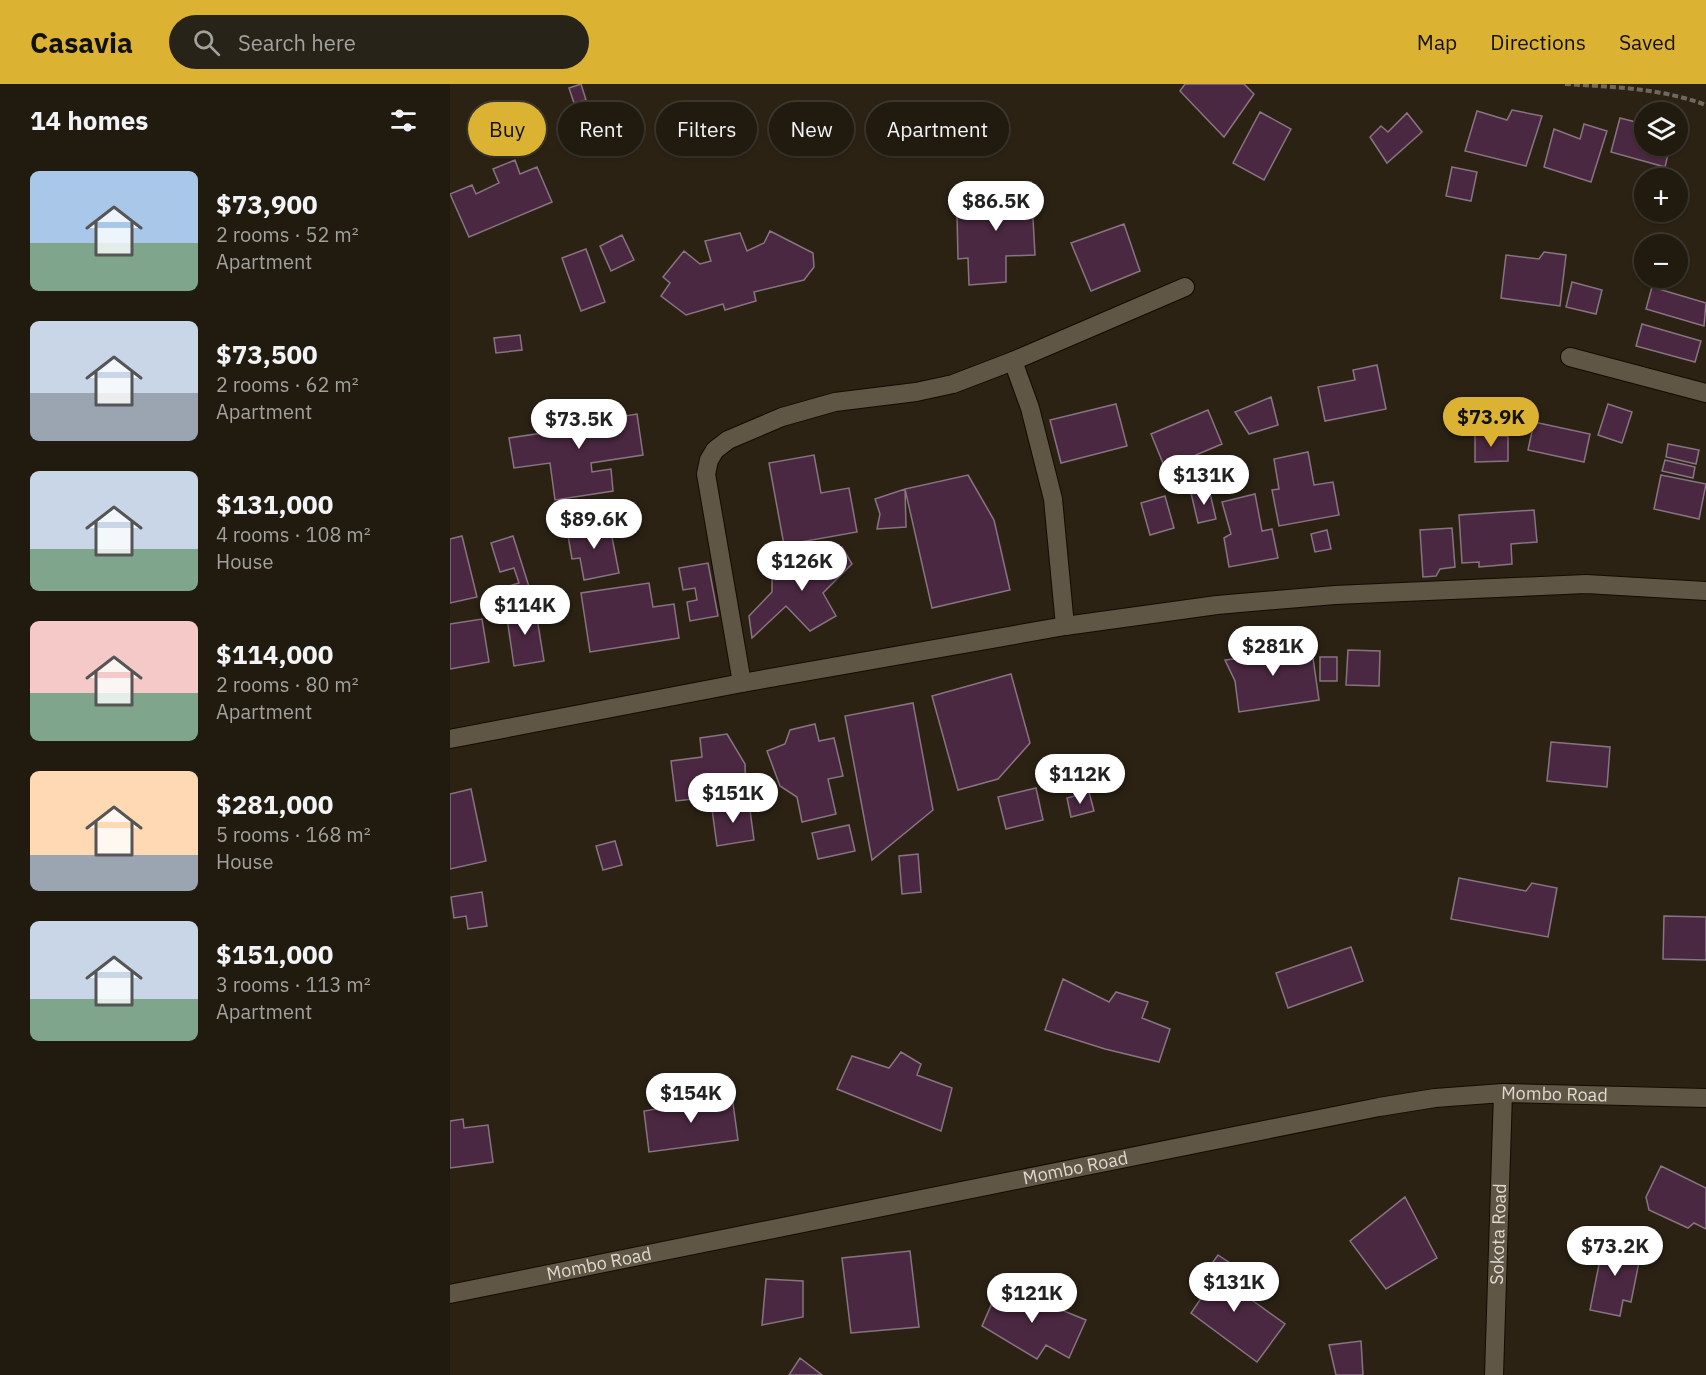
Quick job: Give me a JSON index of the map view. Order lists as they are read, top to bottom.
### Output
{
  "streets": {
    "street": ["Mombo Road", "Sokota Road"]
  },
  "crossings": [
    ["Mombo Road", "Sokota Road"]
  ],
  "page": {
    "header": "Casavia",
    "search": "Search here",
    "nav": ["Map", "Directions", "Saved"],
    "heading": "14 homes",
    "map_buttons": ["+", "−"],
    "chip": [
      "Buy",
      "Rent",
      "Filters",
      "New",
      "Apartment"
    ],
    "list": [
      {
        "name": "$73,900",
        "note": "2 rooms · 52 m² · Apartment"
      },
      {
        "name": "$73,500",
        "note": "2 rooms · 62 m² · Apartment"
      },
      {
        "name": "$131,000",
        "note": "4 rooms · 108 m² · House"
      },
      {
        "name": "$114,000",
        "note": "2 rooms · 80 m² · Apartment"
      },
      {
        "name": "$281,000",
        "note": "5 rooms · 168 m² · House"
      },
      {
        "name": "$151,000",
        "note": "3 rooms · 113 m² · Apartment"
      }
    ],
    "price": [
      "$86.5K",
      "$73.9K",
      "$73.5K",
      "$131K",
      "$89.6K",
      "$126K",
      "$114K",
      "$281K",
      "$112K",
      "$151K",
      "$154K",
      "$73.2K",
      "$131K",
      "$121K"
    ]
  }
}
